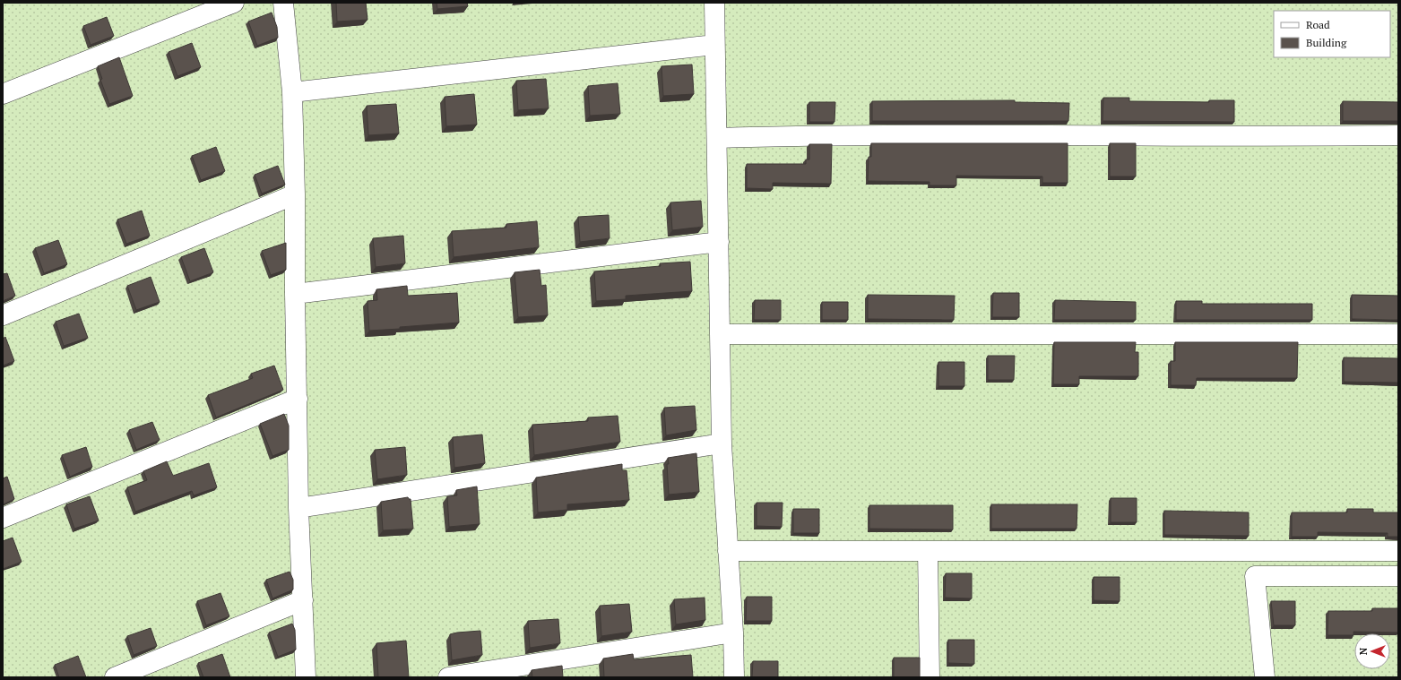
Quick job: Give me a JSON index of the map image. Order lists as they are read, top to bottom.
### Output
{
  "legend": ["Road", "Building"],
  "north": "left"
}
